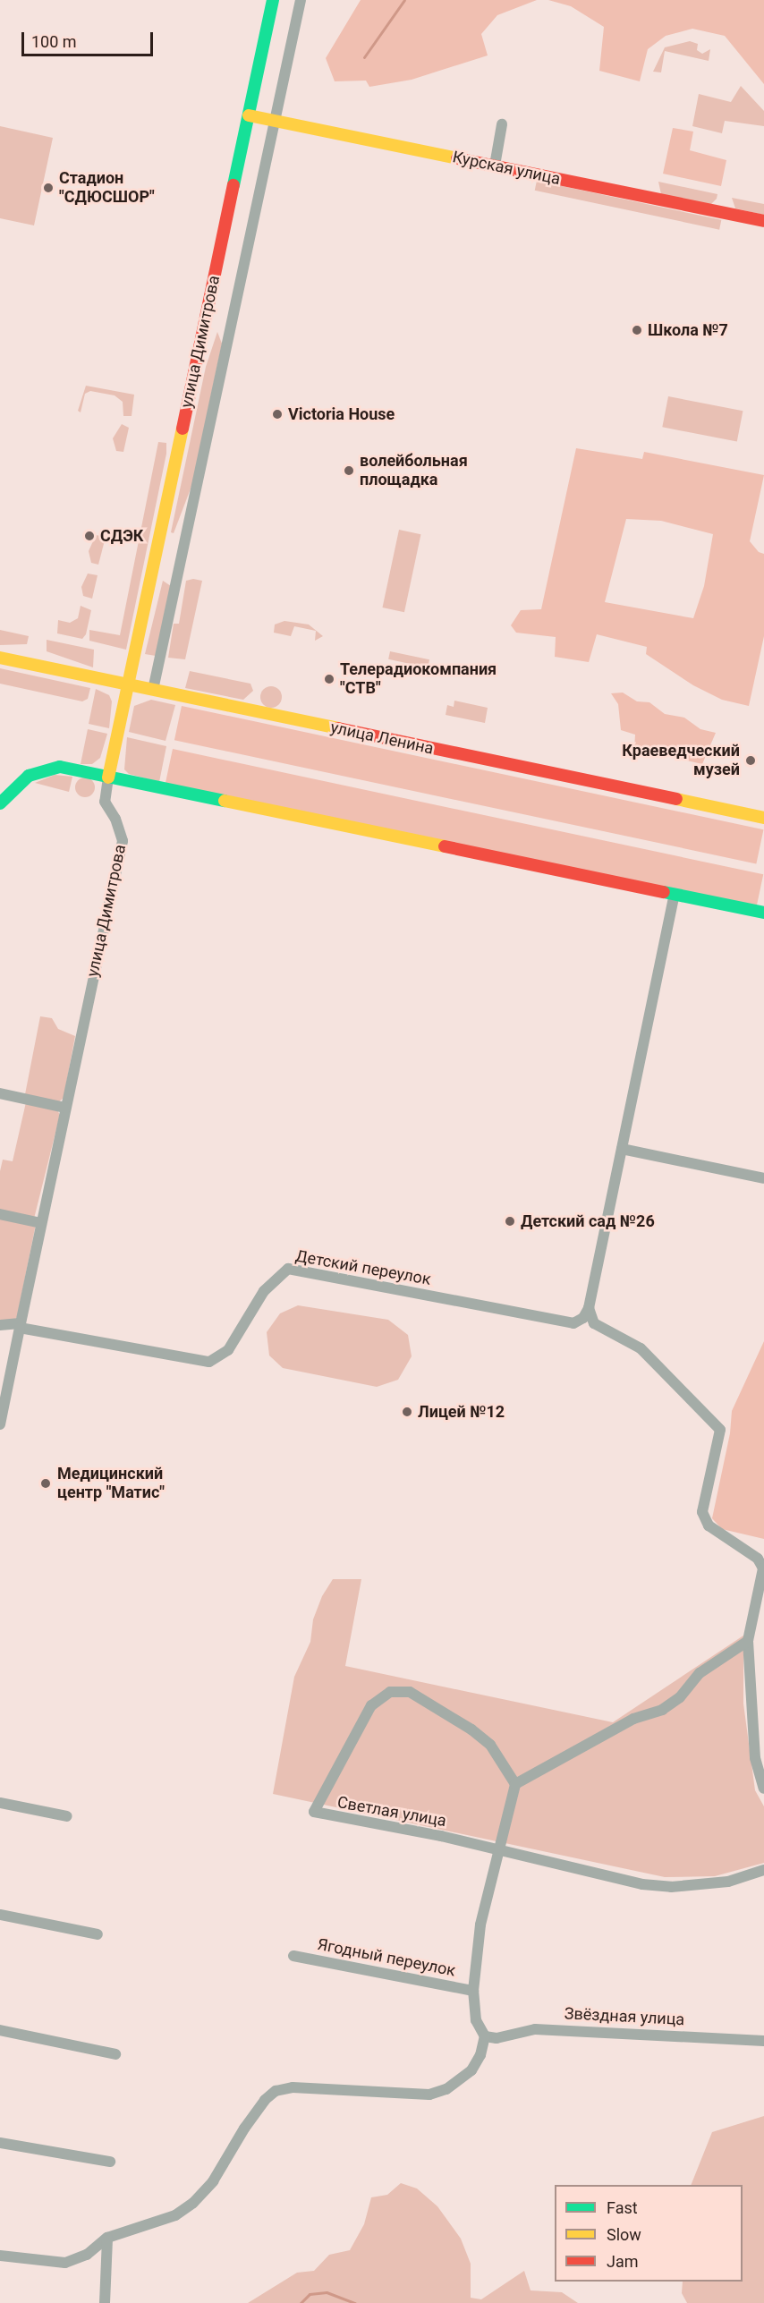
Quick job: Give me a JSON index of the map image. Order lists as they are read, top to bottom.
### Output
{
  "streets": {
    "main road": ["Курская улица", "улица Димитрова", "улица Ленина"],
    "street": [
      "Детский переулок",
      "Светлая улица",
      "Ягодный переулок",
      "Звёздная улица"
    ]
  },
  "crossings": [
    ["Курская улица", "улица Димитрова"],
    ["улица Димитрова", "улица Ленина"]
  ],
  "places": [
    "Стадион \"СДЮСШОР\"",
    "Школа №7",
    "Victoria House",
    "волейбольная площадка",
    "СДЭК",
    "Телерадиокомпания \"СТВ\"",
    "Краеведческий музей",
    "Детский сад №26",
    "Лицей №12",
    "Медицинский центр \"Матис\""
  ],
  "legend": ["Fast", "Slow", "Jam"],
  "scale_bar": "100 m"
}
